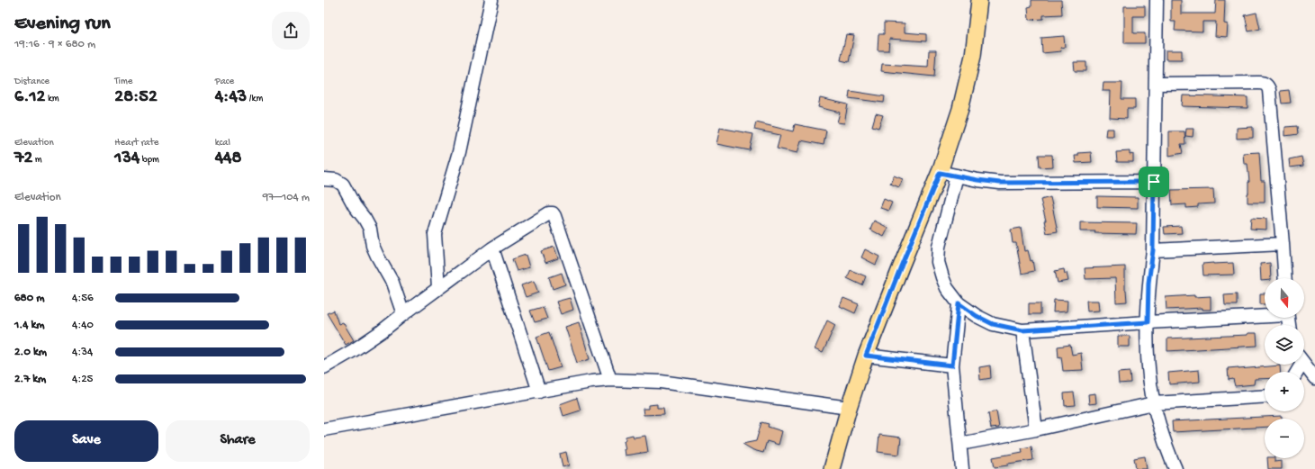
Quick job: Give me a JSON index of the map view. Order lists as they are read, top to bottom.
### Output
{
  "north": "bottom",
  "page": {
    "heading": ["Evening run", "19:16 · 9 × 680 m"],
    "stats": [
      ["Distance", "6.12 km"],
      ["Time", "28:52"],
      ["Pace", "4:43 /km"],
      ["Elevation", "72 m"],
      ["Heart rate", "134 bpm"],
      ["kcal", "448"]
    ],
    "chart": ["Elevation", "97–104 m"],
    "map_buttons": ["+", "−"],
    "list": [
      {
        "name": "680 m",
        "note": "4:56"
      },
      {
        "name": "1.4 km",
        "note": "4:40"
      },
      {
        "name": "2.0 km",
        "note": "4:34"
      },
      {
        "name": "2.7 km",
        "note": "4:25"
      }
    ],
    "buttons": ["Save", "Share"]
  }
}
